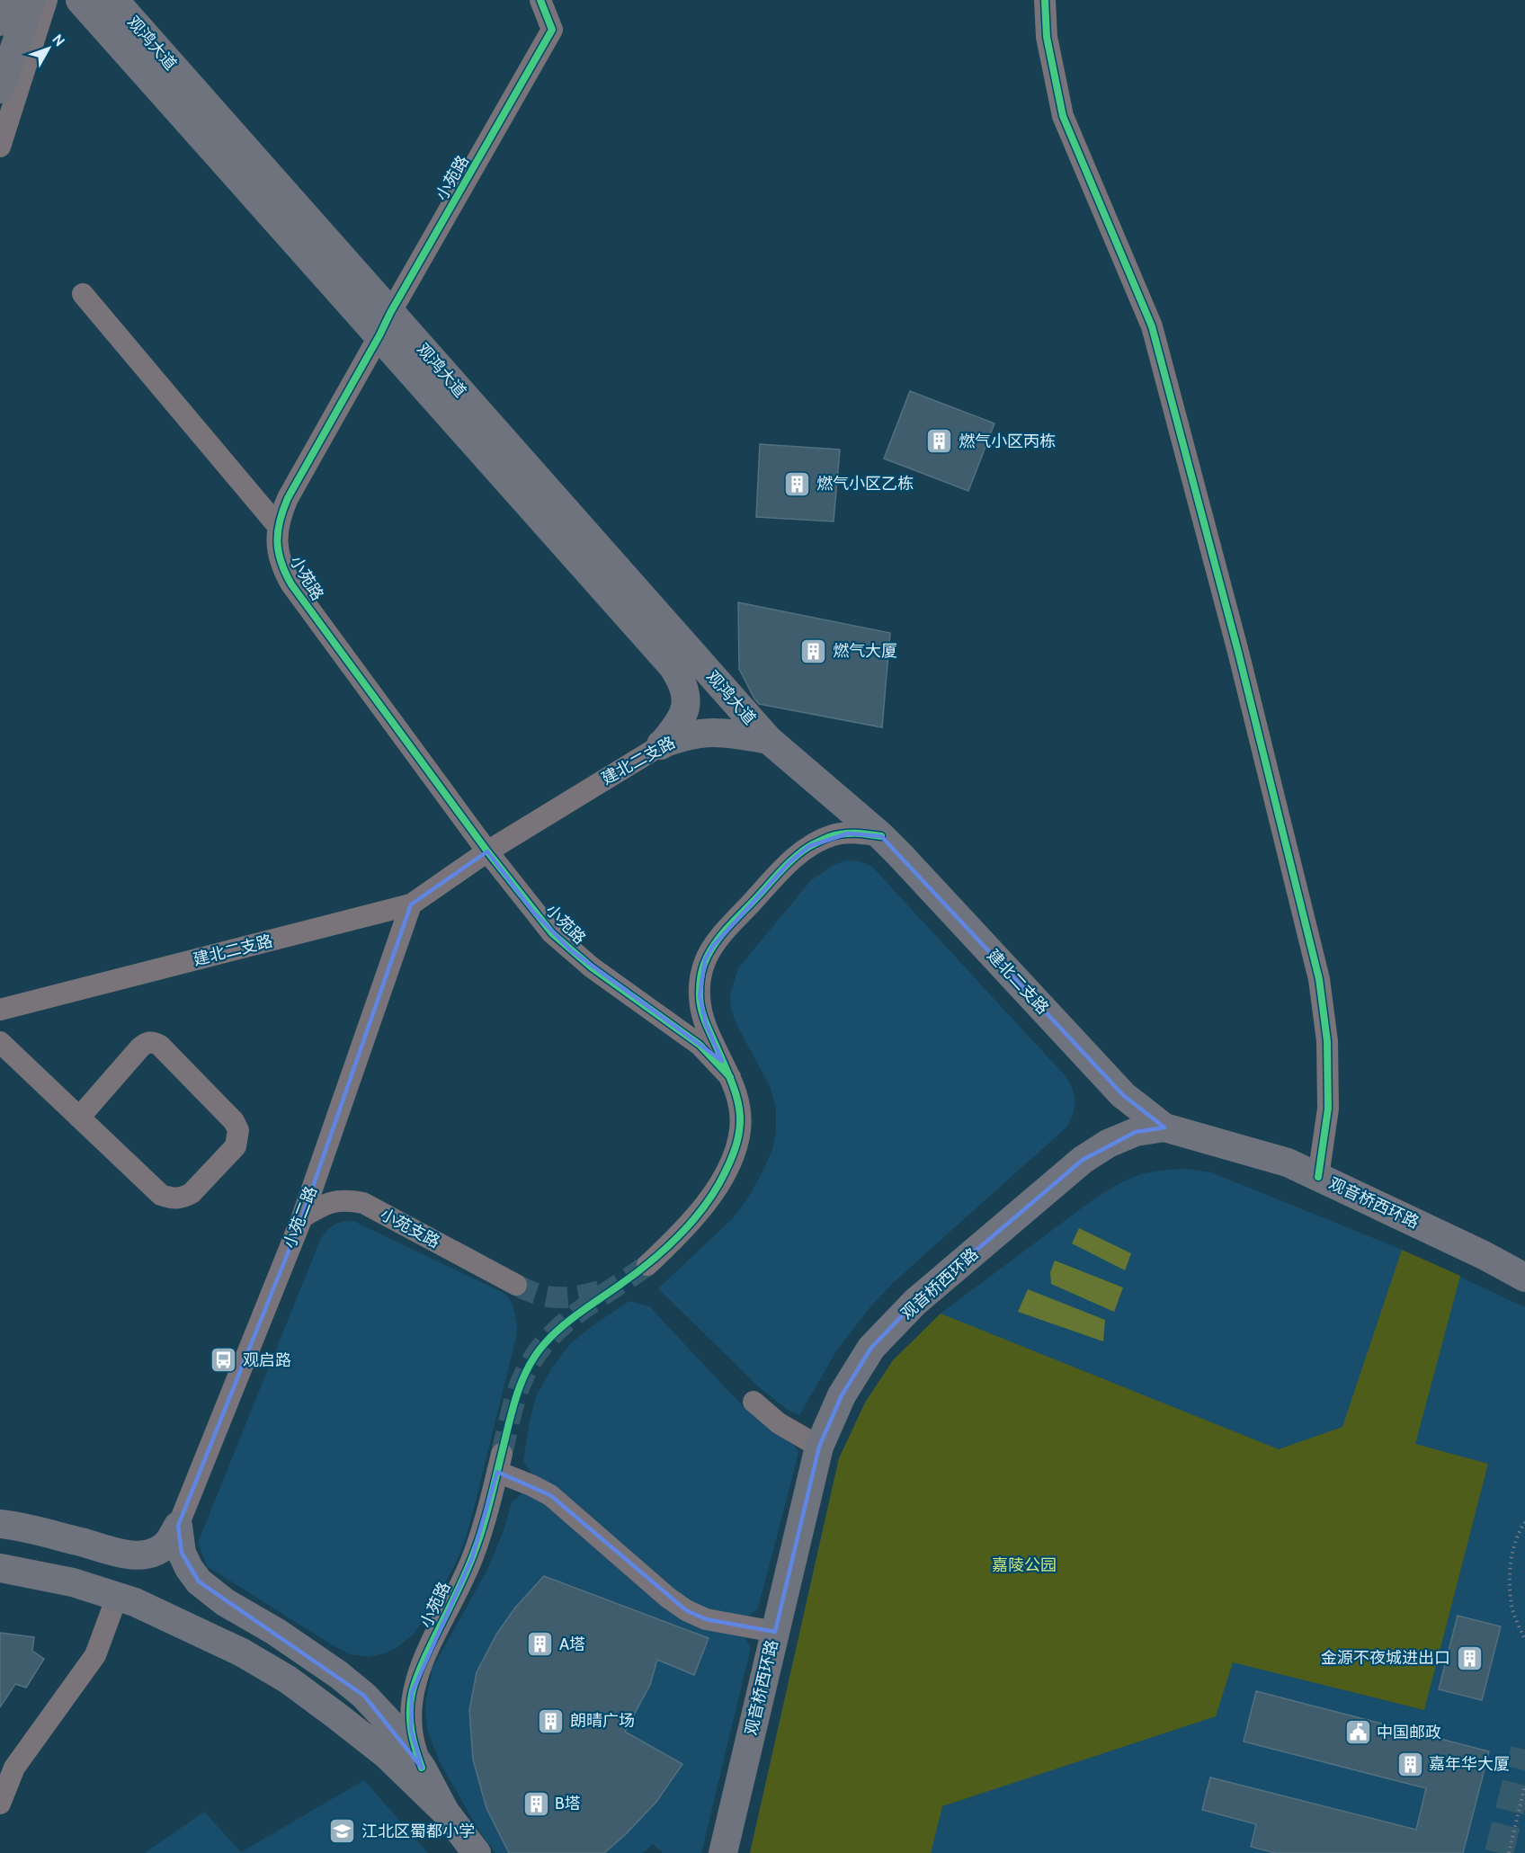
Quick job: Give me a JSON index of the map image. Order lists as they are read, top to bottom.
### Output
{
  "streets": {
    "main road": [
      "观鸿大道",
      "小苑路",
      "建北二支路",
      "观音桥西环路"
    ],
    "street": ["小苑二路", "小苑支路"]
  },
  "crossings": [
    ["观鸿大道", "小苑路"],
    ["观鸿大道", "建北二支路"],
    ["小苑路", "建北二支路"],
    ["小苑路", "观音桥西环路"],
    ["建北二支路", "观音桥西环路"],
    ["建北二支路", "小苑二路"],
    ["小苑二路", "小苑支路"]
  ],
  "parks": ["嘉陵公园"],
  "places": {
    "building": [
      "燃气小区丙栋",
      "燃气小区乙栋",
      "燃气大厦",
      "A塔",
      "金源不夜城进出口",
      "朗晴广场",
      "嘉年华大厦",
      "B塔"
    ],
    "bus stop": ["观启路"],
    "public building": ["中国邮政"],
    "school or university": ["江北区蜀都小学"]
  },
  "north": "top right"
}
